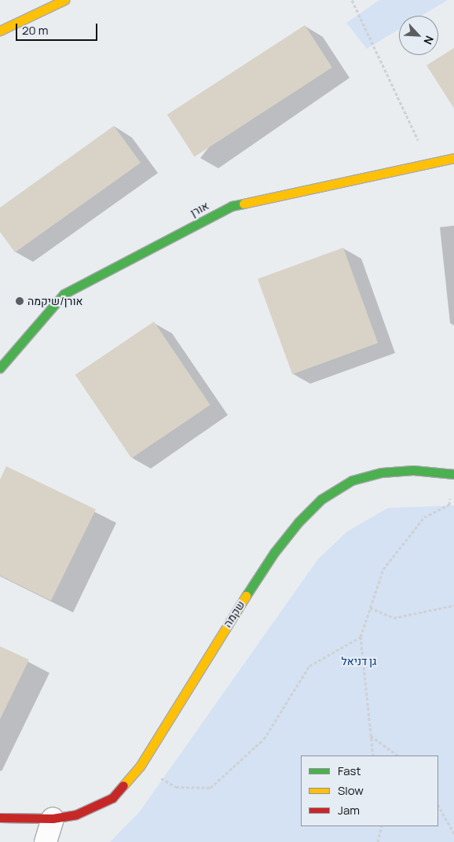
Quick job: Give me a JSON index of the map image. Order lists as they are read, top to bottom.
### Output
{
  "streets": {
    "street": ["אורן", "שקמה"]
  },
  "parks": ["גן דניאל"],
  "places": ["אורן/שיקמה"],
  "legend": ["Fast", "Slow", "Jam"],
  "scale_bar": "20 m",
  "north": "bottom right"
}
